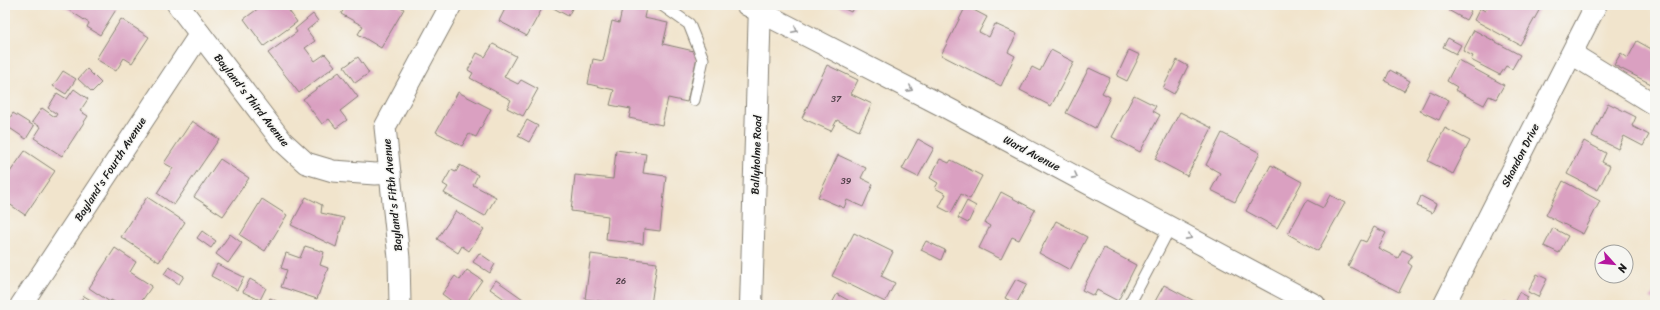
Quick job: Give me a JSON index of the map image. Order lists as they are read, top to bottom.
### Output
{
  "streets": {
    "main road": ["Ballyholme Road"],
    "street": [
      "Bayland's Third Avenue",
      "Ward Avenue",
      "Shandon Drive",
      "Bayland's Fourth Avenue",
      "Bayland's Fifth Avenue"
    ]
  },
  "crossings": [
    ["Bayland's Third Avenue", "Bayland's Fourth Avenue"],
    ["Bayland's Third Avenue", "Bayland's Fifth Avenue"],
    ["Ward Avenue", "Ballyholme Road"]
  ],
  "one_way": ["Ward Avenue"],
  "house_numbers": ["37", "39", "26"],
  "north": "bottom right"
}
